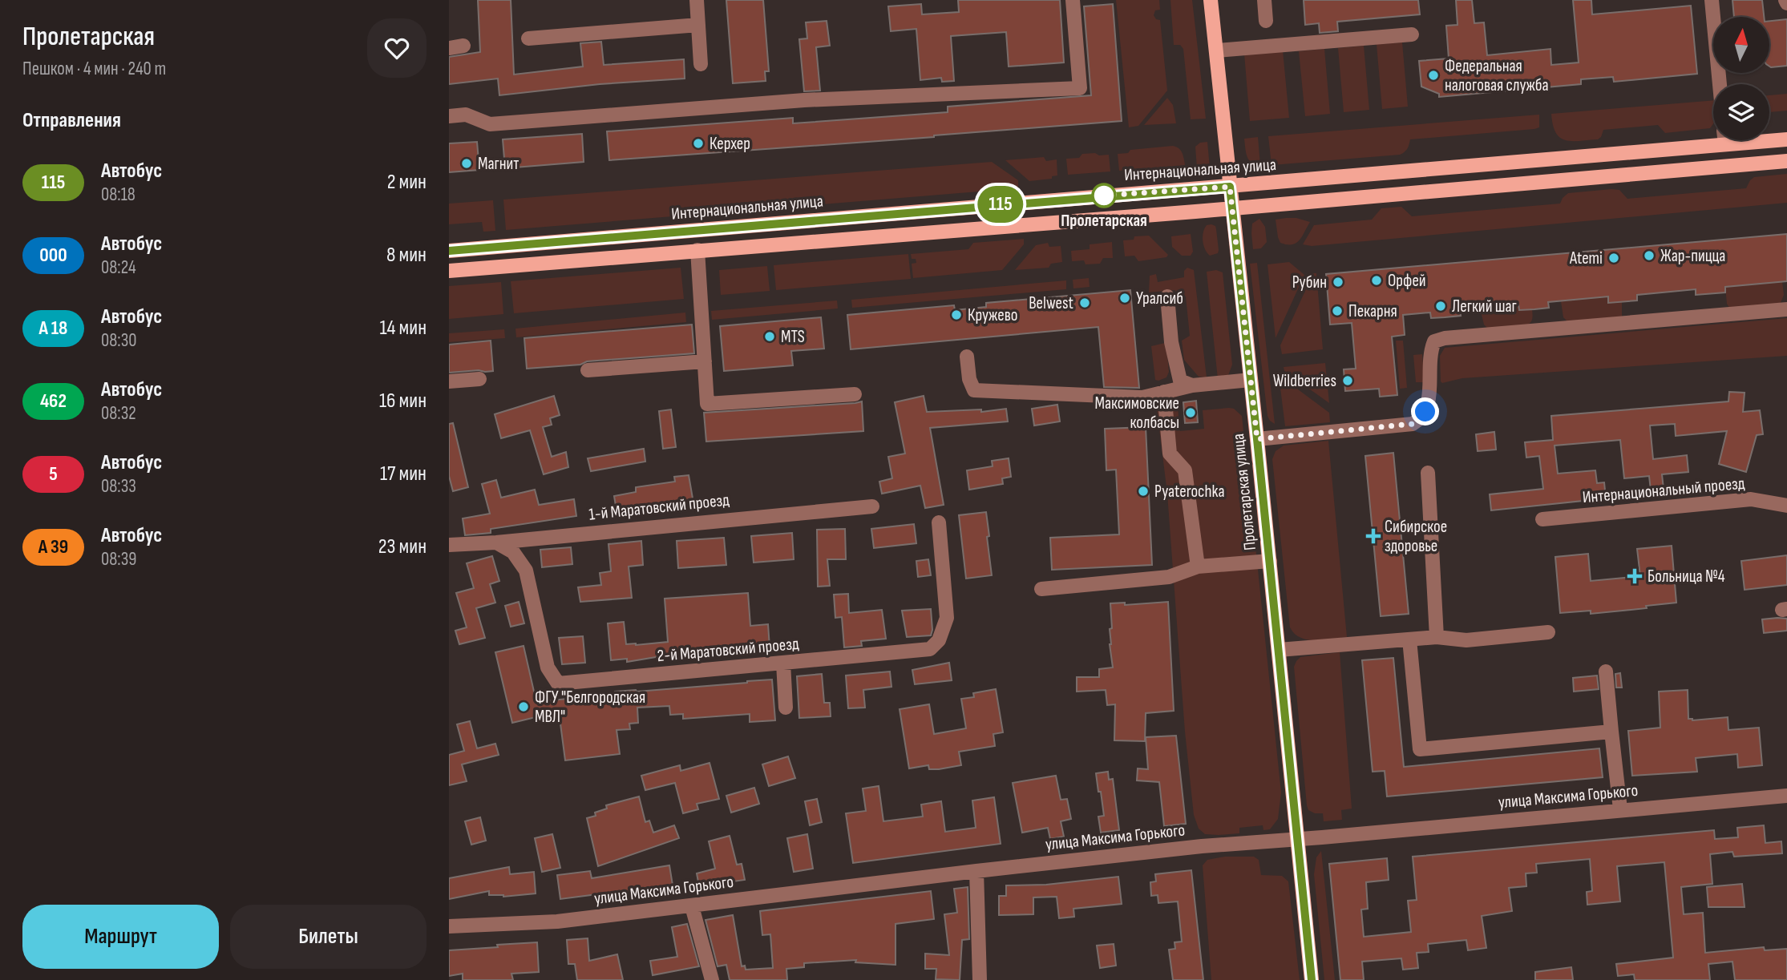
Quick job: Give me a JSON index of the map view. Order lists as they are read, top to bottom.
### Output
{
  "streets": {
    "main road": ["Интернациональная улица", "Пролетарская улица"],
    "street": [
      "Интернациональный проезд",
      "1-й Маратовский проезд",
      "2-й Маратовский проезд",
      "улица Максима Горького"
    ]
  },
  "crossings": [
    ["Интернациональная улица", "Пролетарская улица"],
    ["Пролетарская улица", "улица Максима Горького"],
    ["1-й Маратовский проезд", "2-й Маратовский проезд"]
  ],
  "places": {
    "other": [
      "Федеральная налоговая служба",
      "Керхер",
      "Магнит",
      "Пролетарская",
      "Жар-пицца",
      "Atemi",
      "Орфей",
      "Рубин",
      "Уралсиб",
      "Belwest",
      "Легкий шаг",
      "Пекарня",
      "Кружево",
      "MTS",
      "Wildberries",
      "Максимовские колбасы",
      "Pyaterochka",
      "ФГУ \"Белгородская МВЛ\""
    ],
    "health": ["Сибирское здоровье", "Больница №4"]
  },
  "lines": ["bus line 115"],
  "north": "top",
  "page": {
    "heading": [
      ["Пролетарская", "Пешком · 4 мин · 240 m"],
      "Отправления"
    ],
    "on_map": "115",
    "list": [
      {
        "mark": "115",
        "name": "Автобус",
        "note": "08:18",
        "value": "2 мин"
      },
      {
        "mark": "000",
        "name": "Автобус",
        "note": "08:24",
        "value": "8 мин"
      },
      {
        "mark": "А 18",
        "name": "Автобус",
        "note": "08:30",
        "value": "14 мин"
      },
      {
        "mark": "462",
        "name": "Автобус",
        "note": "08:32",
        "value": "16 мин"
      },
      {
        "mark": "5",
        "name": "Автобус",
        "note": "08:33",
        "value": "17 мин"
      },
      {
        "mark": "А 39",
        "name": "Автобус",
        "note": "08:39",
        "value": "23 мин"
      }
    ],
    "buttons": ["Маршрут", "Билеты"]
  }
}
